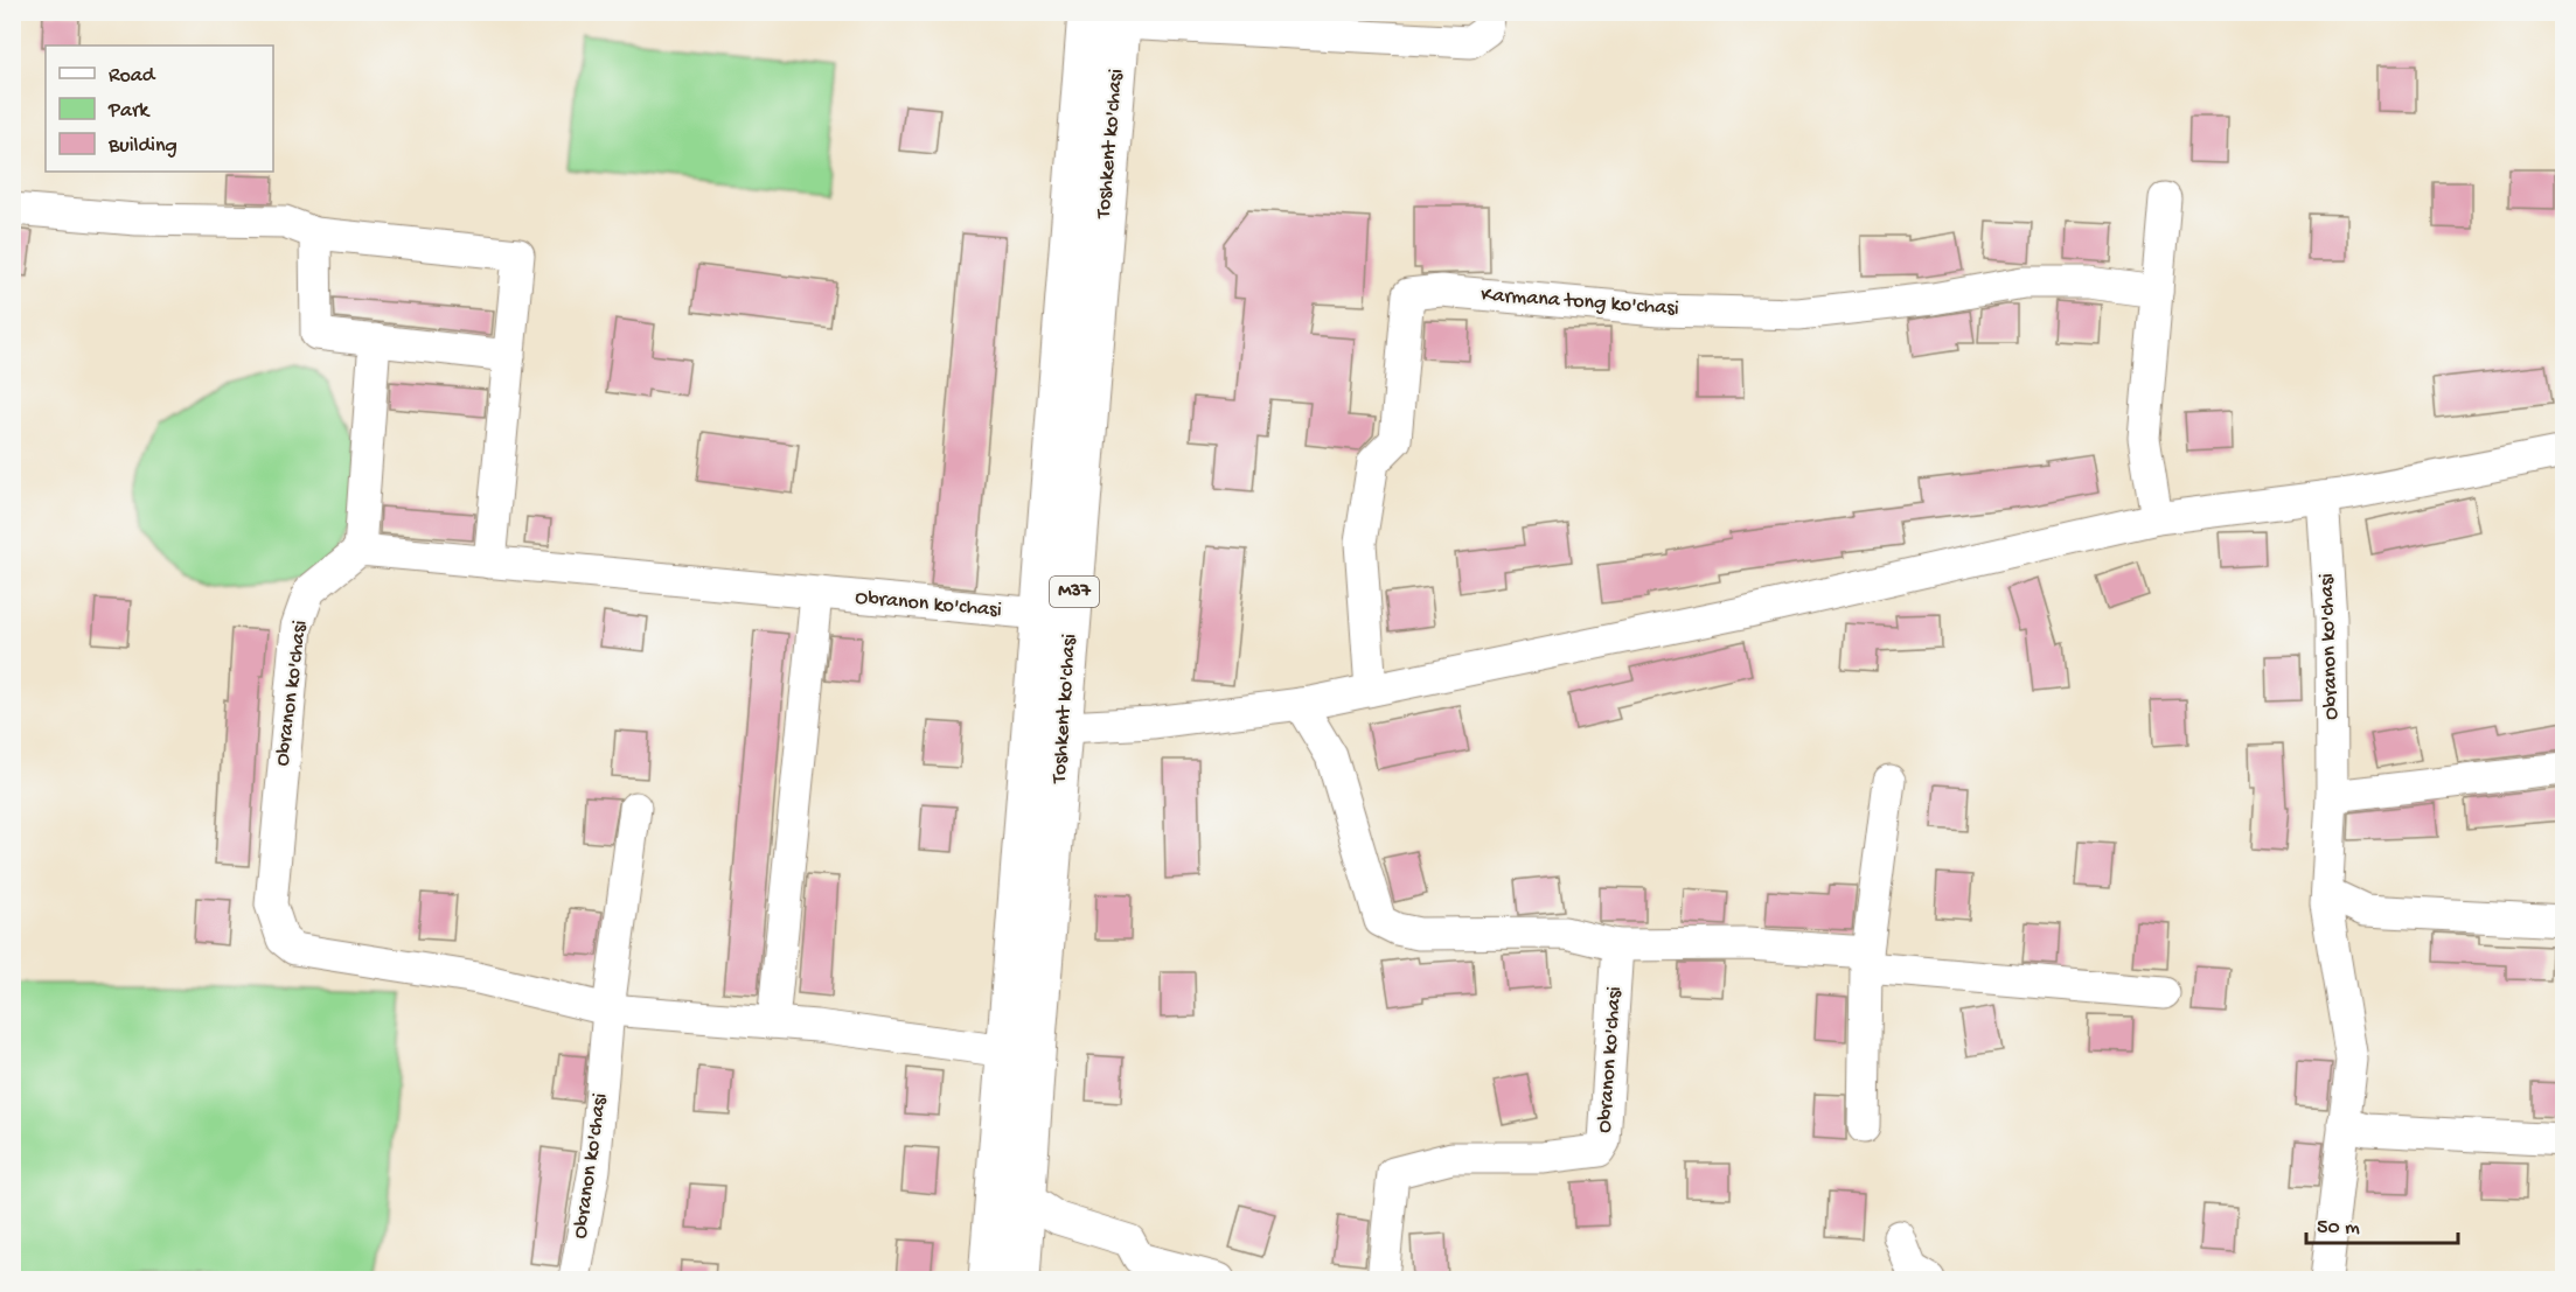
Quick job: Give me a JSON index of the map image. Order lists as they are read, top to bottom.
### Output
{
  "streets": {
    "highway": ["Toshkent ko'chasi", "M37"],
    "street": ["Karmana tong ko'chasi", "Obranon ko'chasi"]
  },
  "crossings": [
    ["Toshkent ko'chasi", "Obranon ko'chasi"]
  ],
  "legend": ["Road", "Park", "Building"],
  "scale_bar": "50 m"
}
